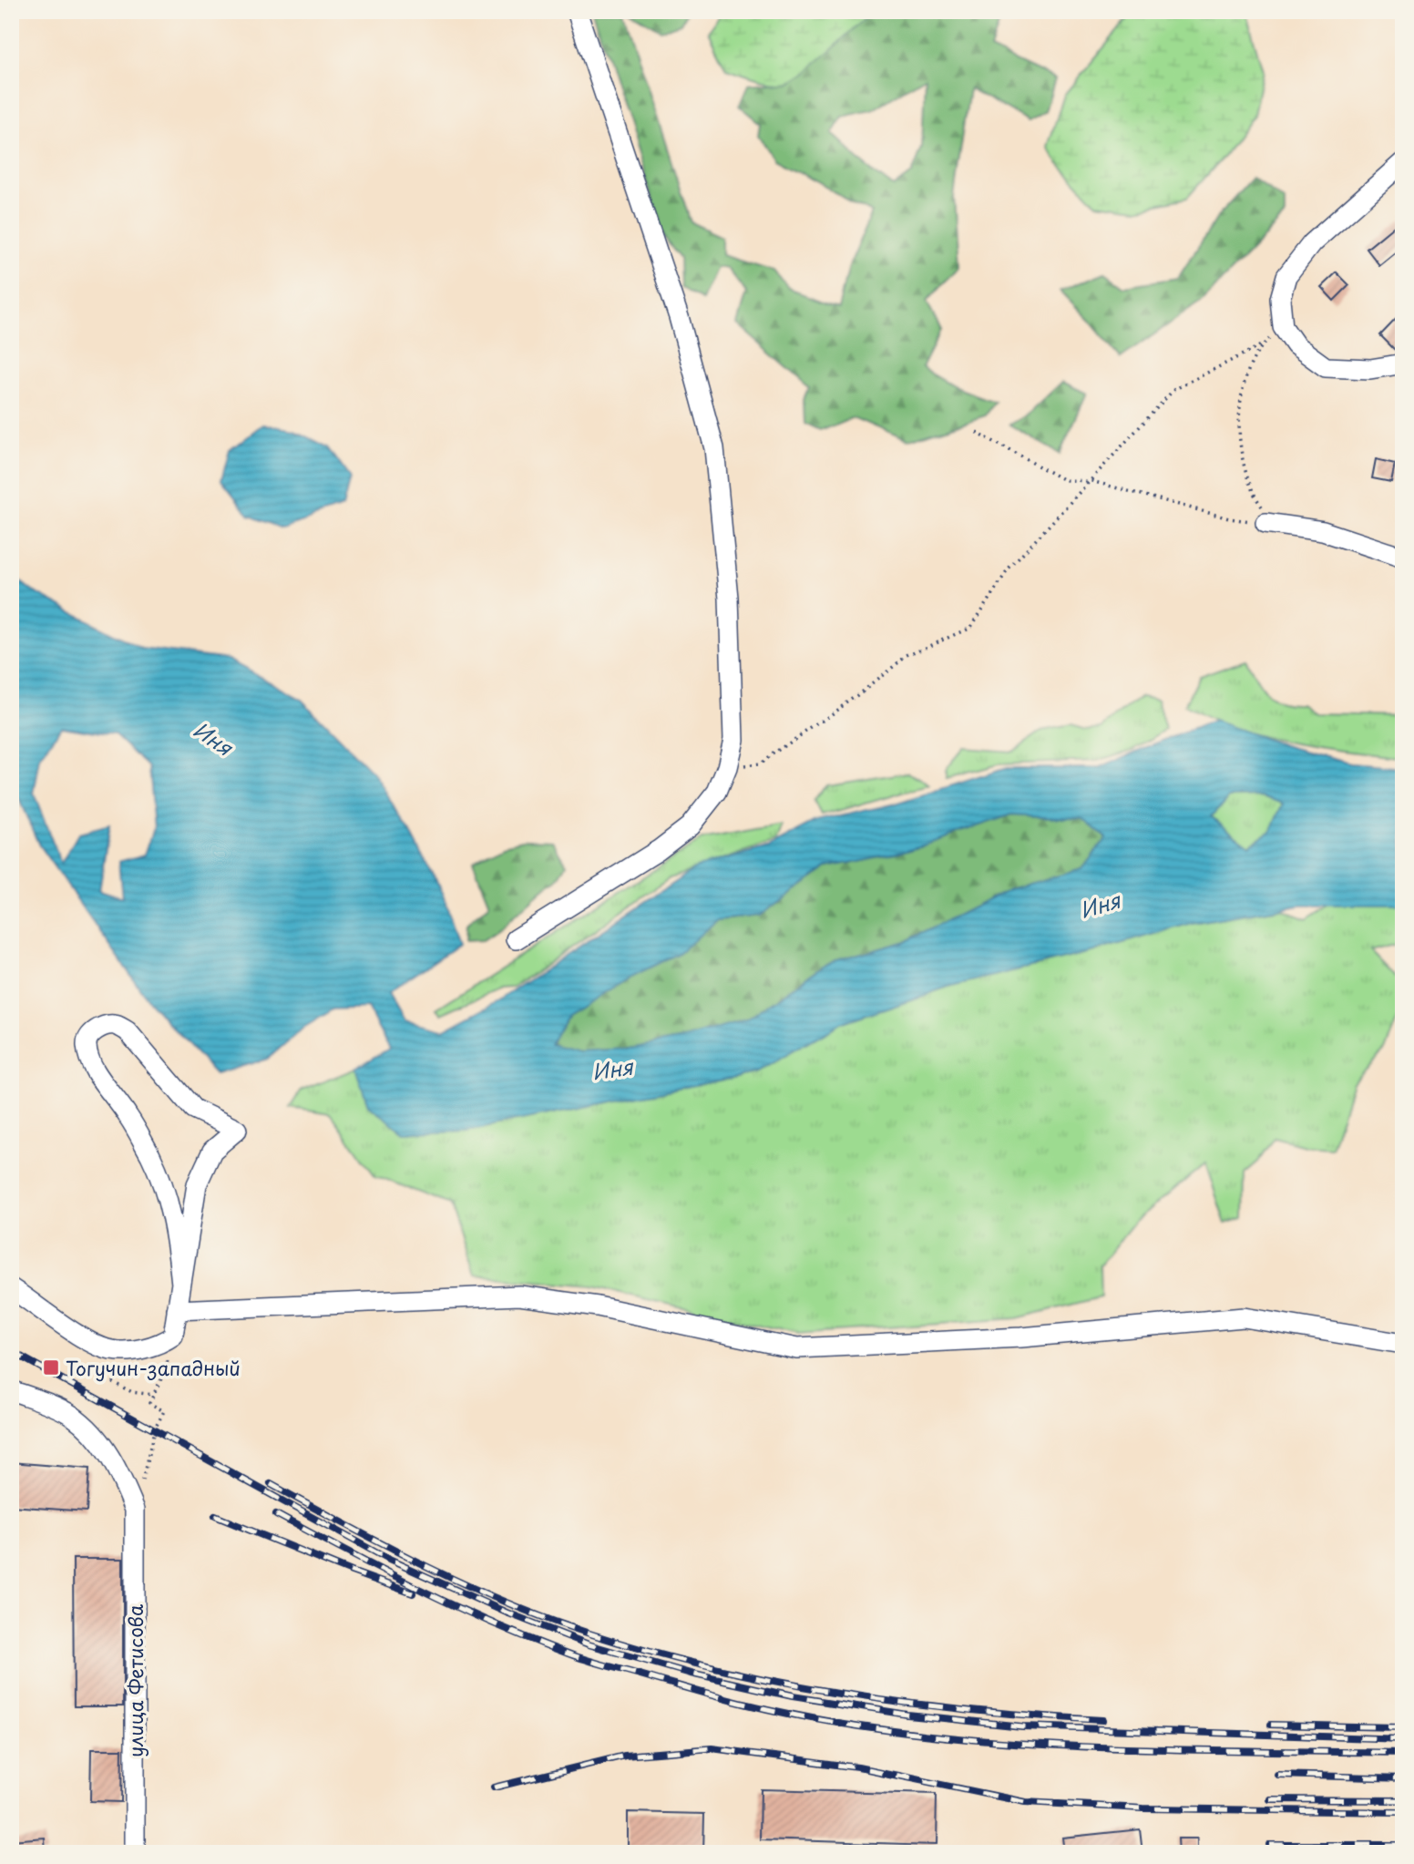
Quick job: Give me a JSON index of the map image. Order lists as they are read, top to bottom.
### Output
{
  "streets": {
    "street": ["улица Фетисова"]
  },
  "water": ["Иня"],
  "places": {
    "transit": ["Тогучин-западный"]
  }
}
